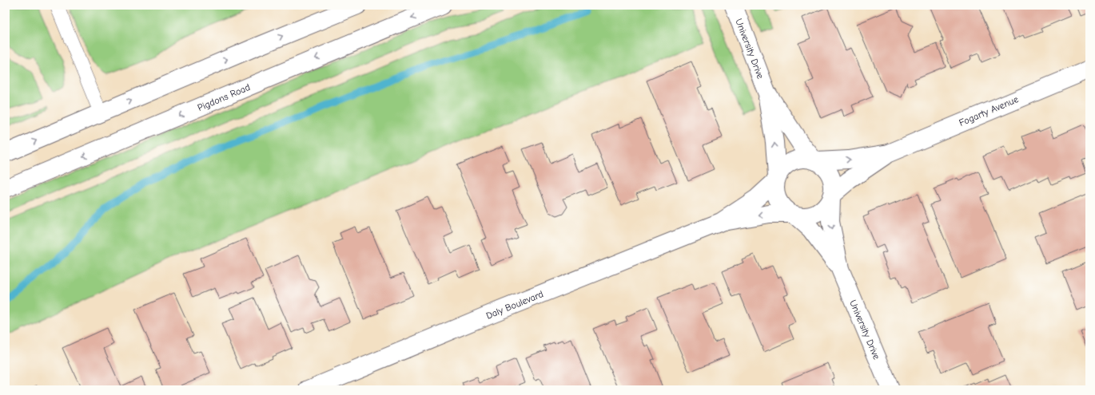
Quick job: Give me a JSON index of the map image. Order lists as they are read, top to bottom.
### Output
{
  "streets": {
    "street": [
      "University Drive",
      "Pigdons Road",
      "Fogarty Avenue",
      "Daly Boulevard"
    ]
  },
  "crossings": [
    ["University Drive", "Daly Boulevard"]
  ]
}
